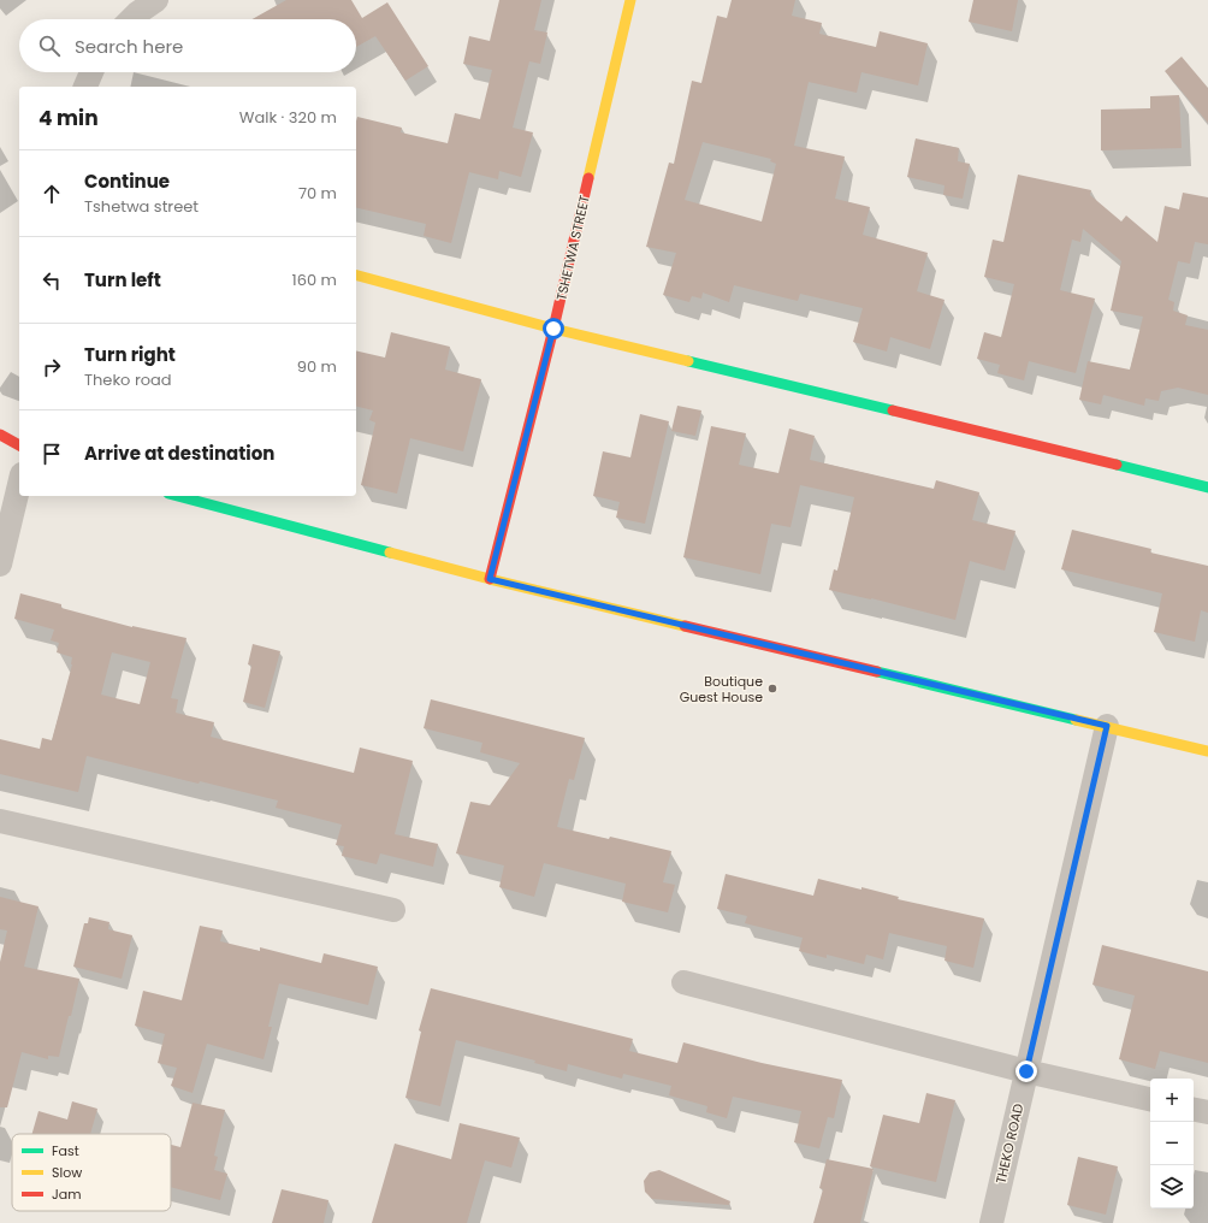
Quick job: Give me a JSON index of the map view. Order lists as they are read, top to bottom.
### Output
{
  "streets": {
    "street": ["TSHETWA STREET", "THEKO ROAD"]
  },
  "places": ["Boutique Guest House"],
  "legend": ["Fast", "Slow", "Jam"],
  "page": {
    "search": "Search here",
    "heading": ["4 min", "Walk · 320 m"],
    "list": [
      ["Continue", "Tshetwa street", "70 m"],
      ["Turn left", "160 m"],
      ["Turn right", "Theko road", "90 m"],
      "Arrive at destination"
    ],
    "map_buttons": ["+", "−"]
  }
}
